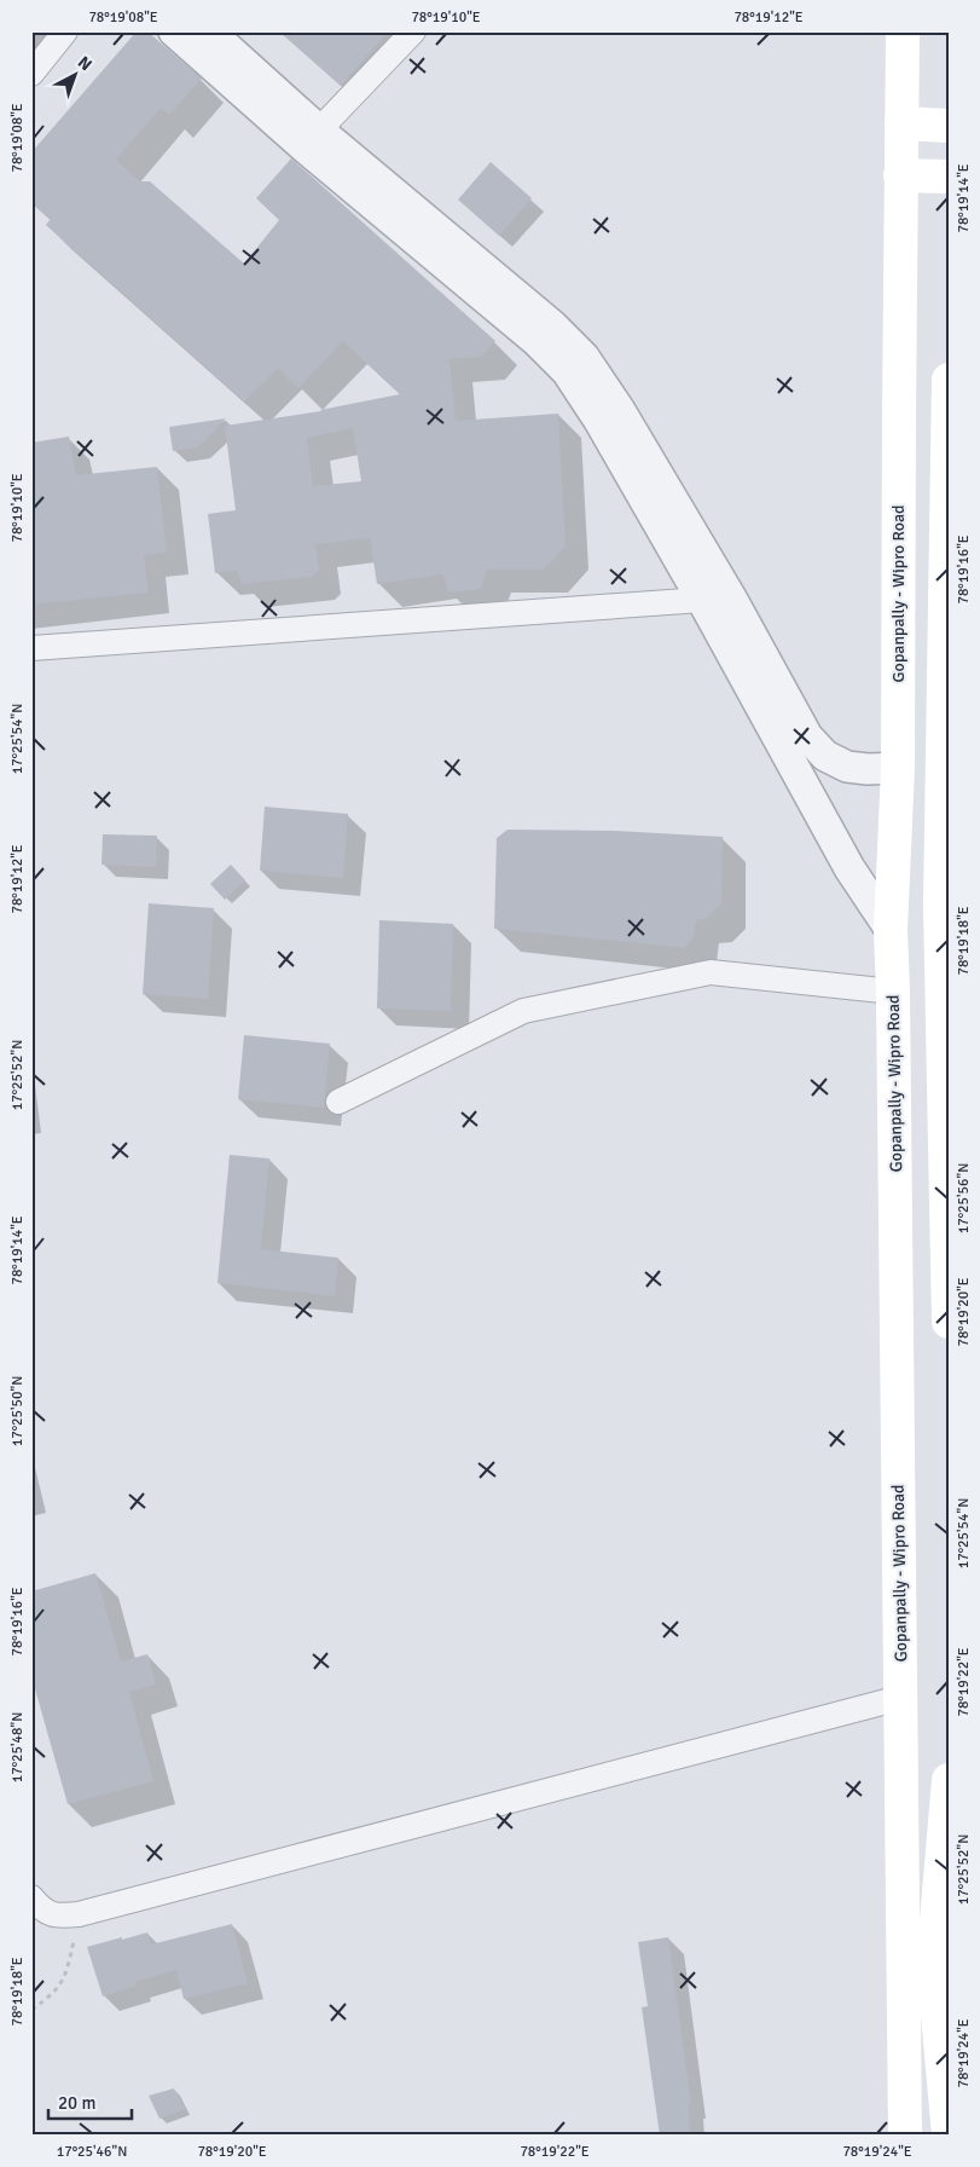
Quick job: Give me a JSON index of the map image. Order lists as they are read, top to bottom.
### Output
{
  "streets": {
    "main road": ["Gopanpally - Wipro Road"]
  },
  "scale_bar": "20 m",
  "north": "top right",
  "coordinates": [
    "78°19'08\"E",
    "78°19'10\"E",
    "78°19'12\"E",
    "78°19'14\"E",
    "78°19'16\"E",
    "17°25'54\"N",
    "78°19'18\"E",
    "17°25'52\"N",
    "17°25'56\"N",
    "78°19'20\"E",
    "17°25'50\"N",
    "78°19'22\"E",
    "17°25'48\"N",
    "78°19'24\"E",
    "17°25'46\"N"
  ]
}
